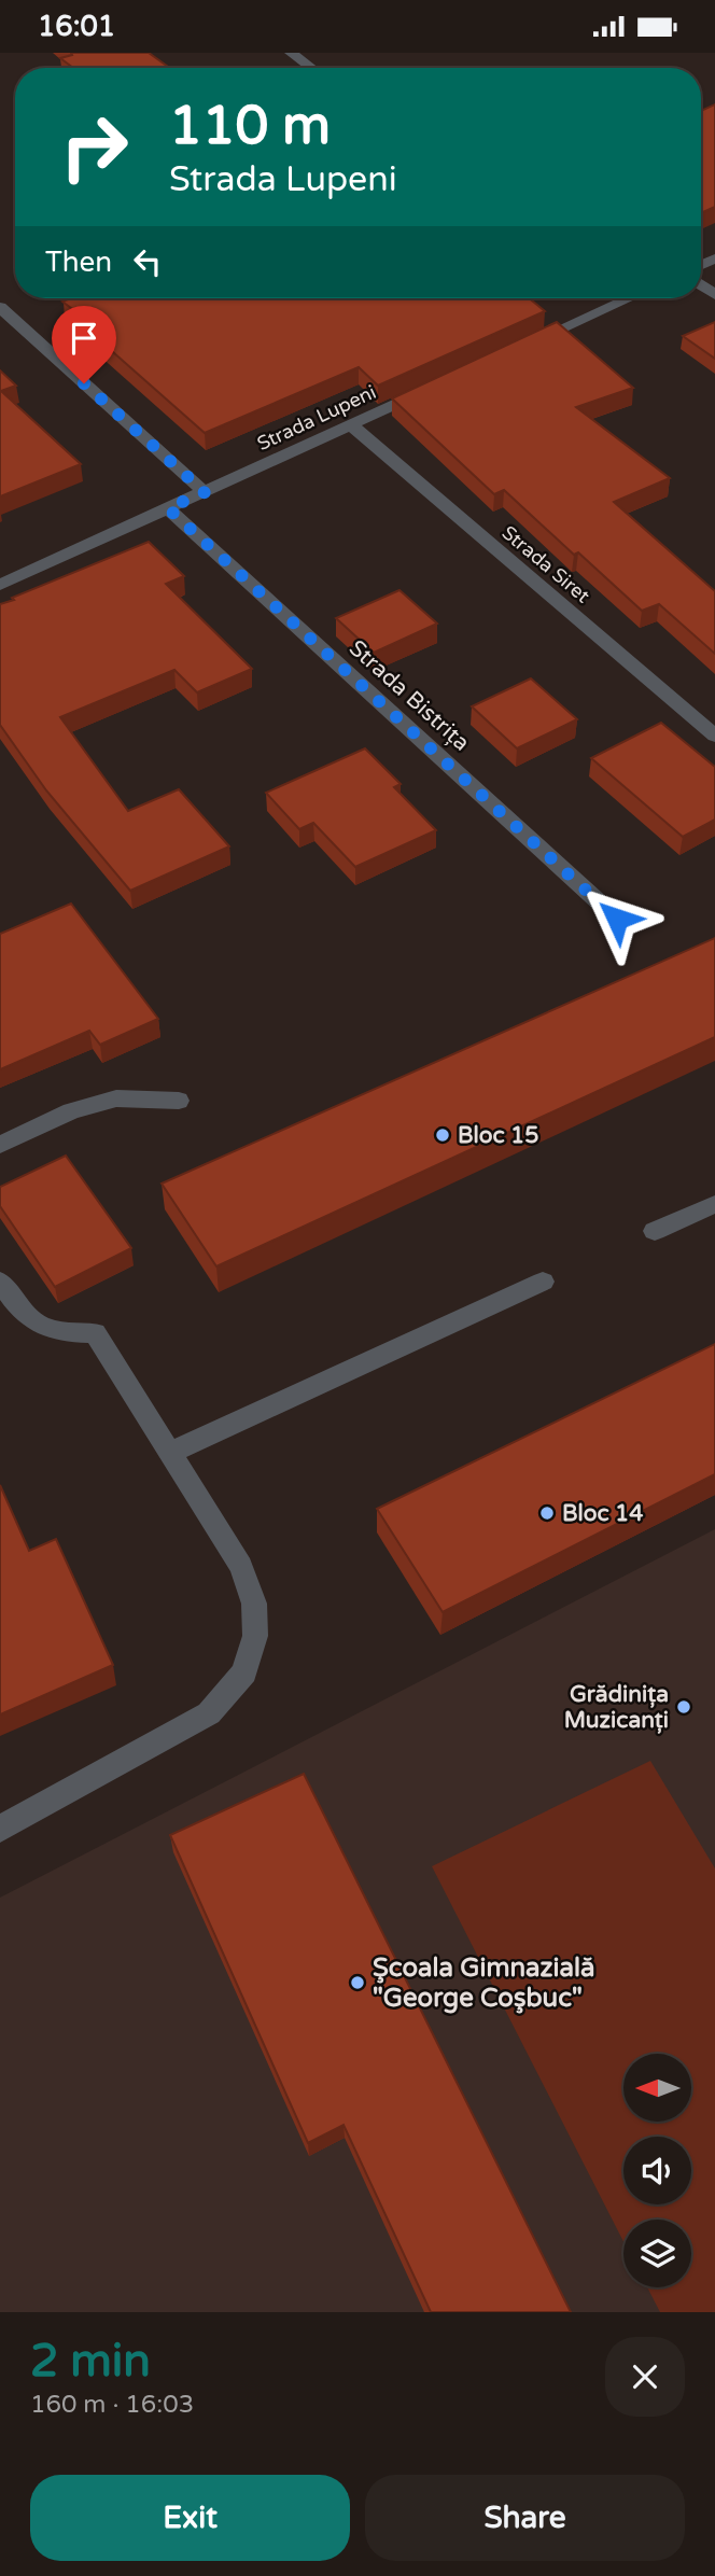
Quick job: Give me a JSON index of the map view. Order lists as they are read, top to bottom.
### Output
{
  "streets": {
    "street": ["Strada Lupeni", "Strada Siret", "Strada Bistrița"]
  },
  "crossings": [
    ["Strada Lupeni", "Strada Siret"],
    ["Strada Lupeni", "Strada Bistrița"]
  ],
  "places": [
    "Bloc 15",
    "Bloc 14",
    "Grădinița Muzicanți",
    "Şcoala Gimnazială \"George Coşbuc\""
  ],
  "north": "left",
  "page": {
    "status": "16:01",
    "turn": ["110 m", "Strada Lupeni"],
    "then": "Then",
    "heading": ["2 min", "160 m · 16:03"],
    "buttons": ["Exit", "Share"]
  }
}
